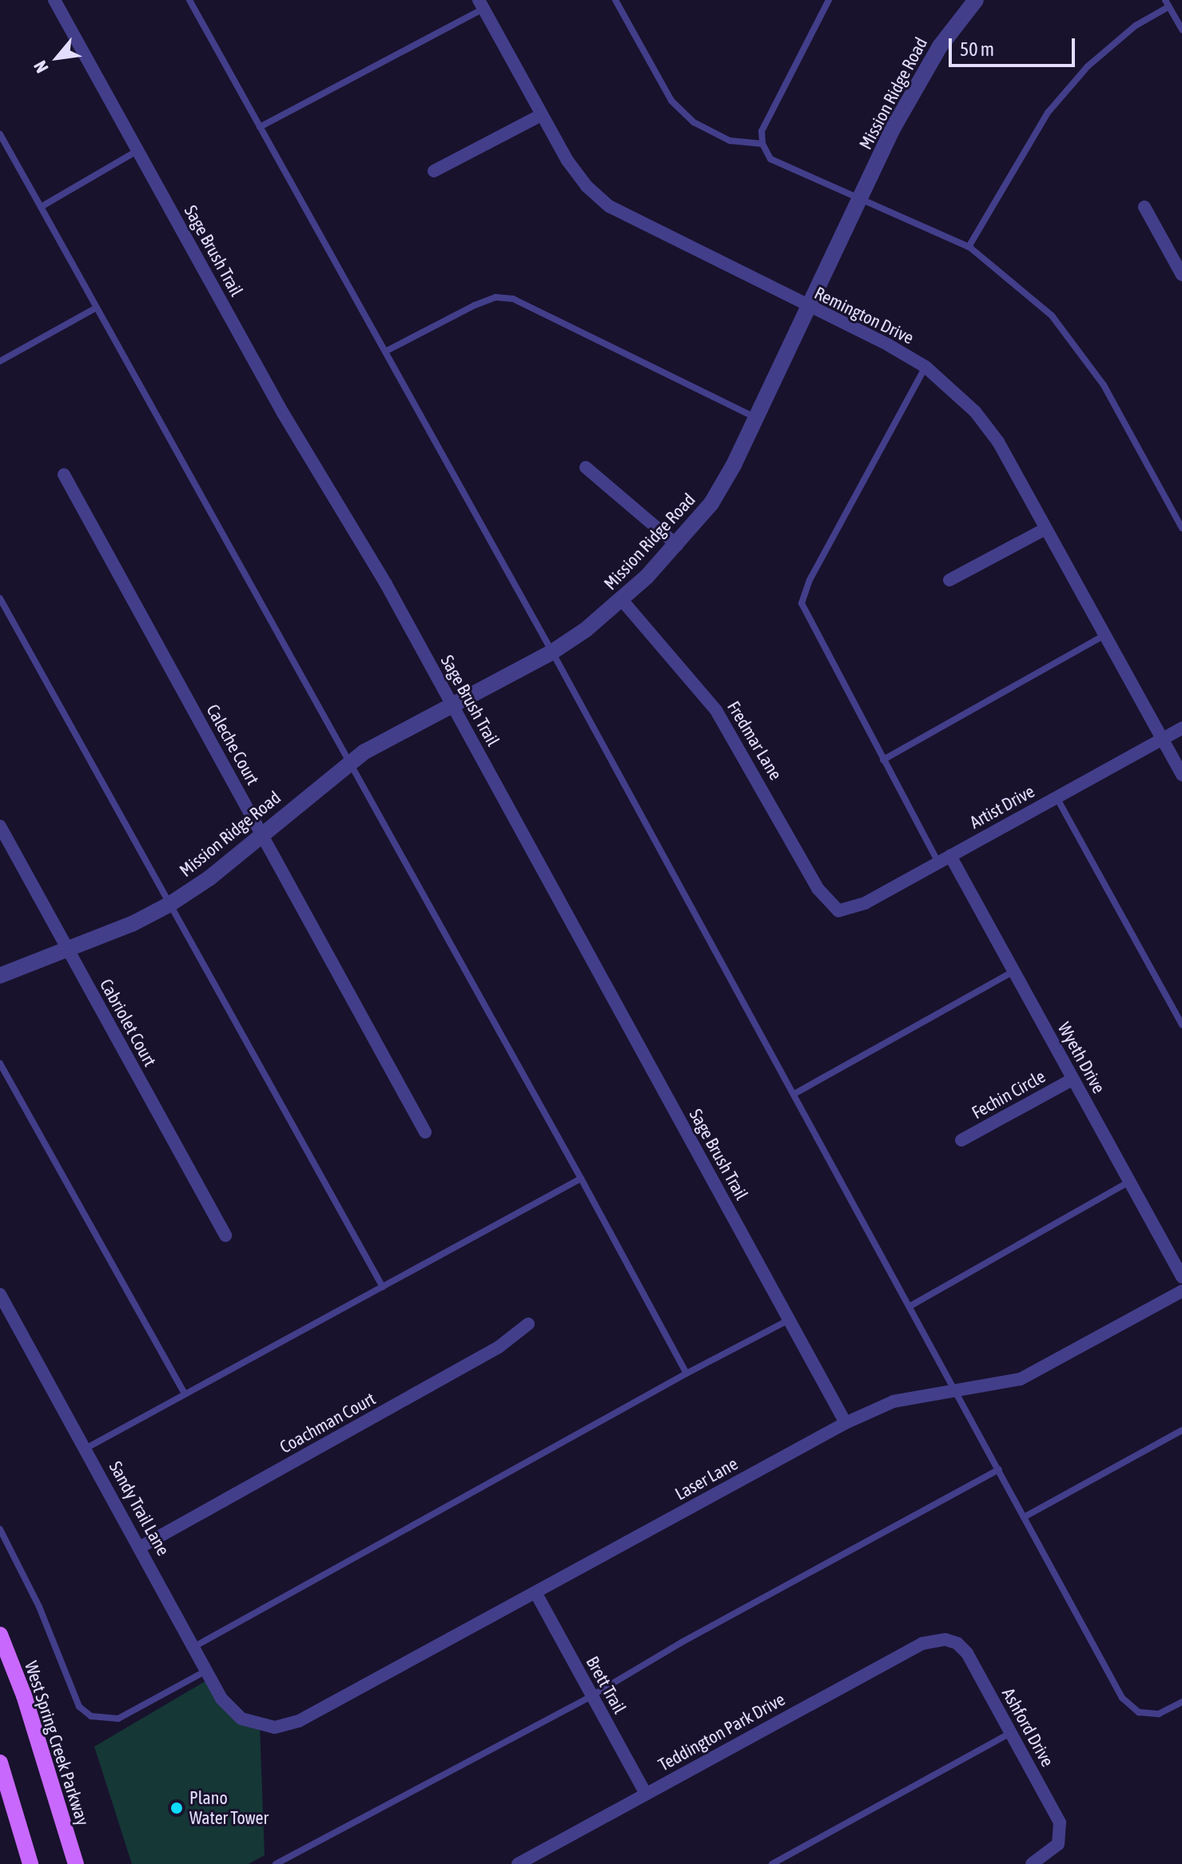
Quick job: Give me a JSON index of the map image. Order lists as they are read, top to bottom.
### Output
{
  "streets": {
    "main road": ["West Spring Creek Parkway"],
    "street": [
      "Mission Ridge Road",
      "Sage Brush Trail",
      "Remington Drive",
      "Fredmar Lane",
      "Caleche Court",
      "Artist Drive",
      "Cabriolet Court",
      "Wyeth Drive",
      "Fechin Circle",
      "Coachman Court",
      "Laser Lane",
      "Sandy Trail Lane",
      "Brett Trail",
      "Ashford Drive",
      "Teddington Park Drive"
    ]
  },
  "crossings": [
    ["Mission Ridge Road", "Sage Brush Trail"],
    ["Mission Ridge Road", "Remington Drive"],
    ["Mission Ridge Road", "Fredmar Lane"],
    ["Mission Ridge Road", "Caleche Court"],
    ["Mission Ridge Road", "Cabriolet Court"],
    ["Sage Brush Trail", "Laser Lane"],
    ["Remington Drive", "Artist Drive"],
    ["Fredmar Lane", "Artist Drive"],
    ["Artist Drive", "Wyeth Drive"],
    ["Wyeth Drive", "Fechin Circle"],
    ["Coachman Court", "Sandy Trail Lane"],
    ["Laser Lane", "Sandy Trail Lane"],
    ["Laser Lane", "Brett Trail"],
    ["Brett Trail", "Teddington Park Drive"],
    ["Ashford Drive", "Teddington Park Drive"]
  ],
  "places": ["Plano Water Tower"],
  "scale_bar": "50 m",
  "north": "bottom left"
}
